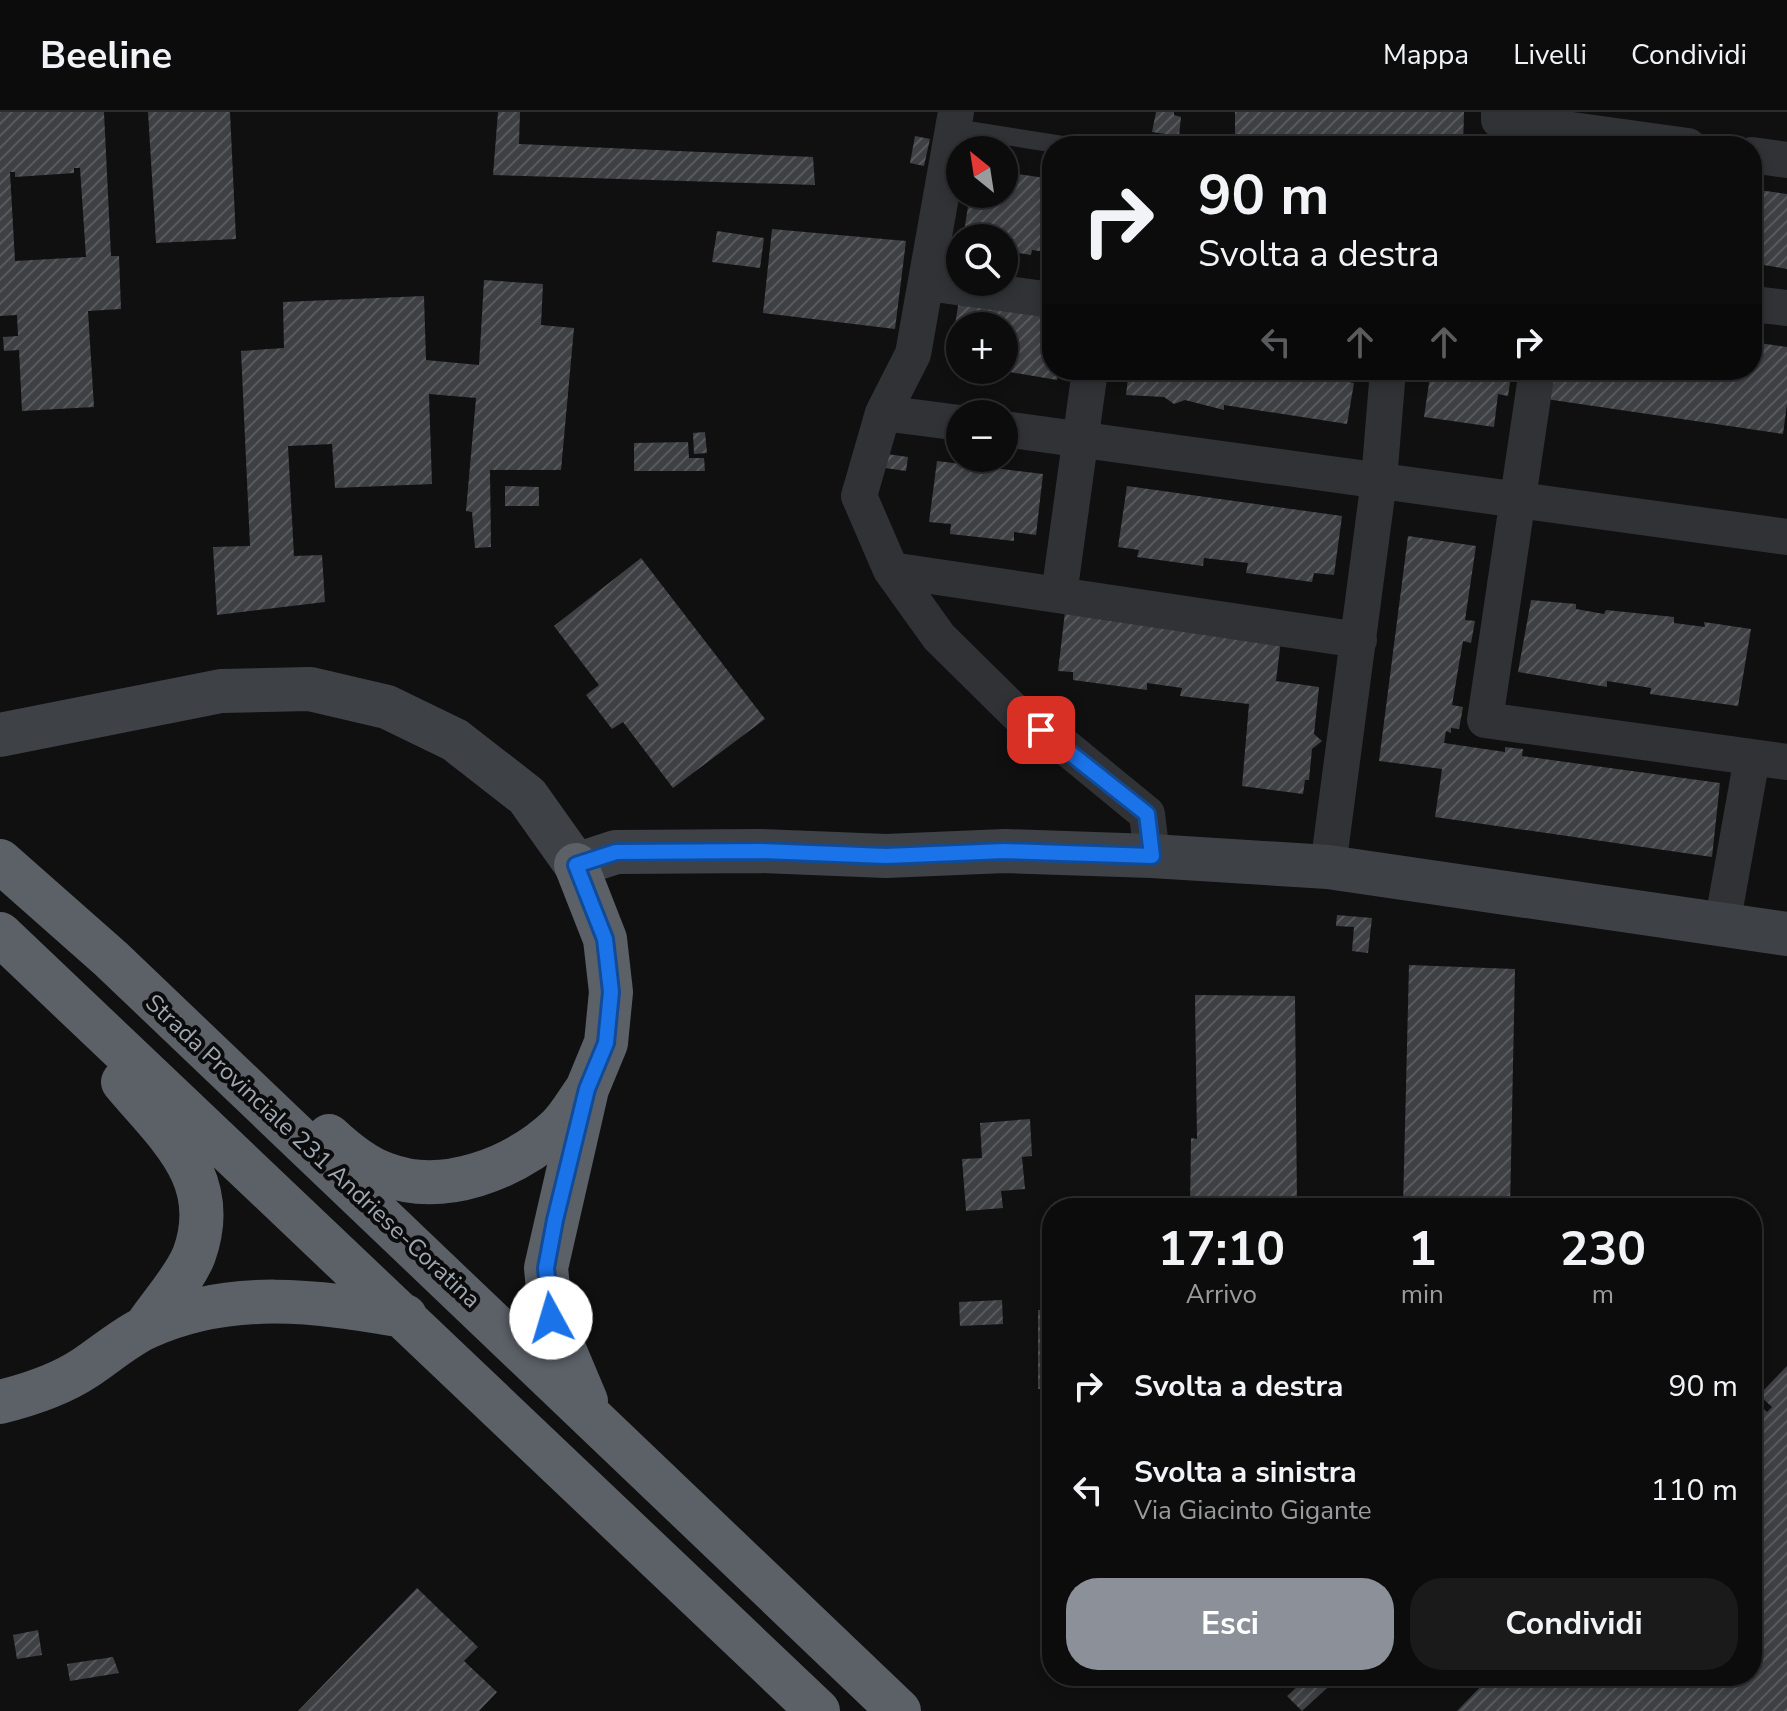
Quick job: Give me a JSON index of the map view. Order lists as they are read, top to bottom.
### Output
{
  "streets": {
    "highway": ["Strada Provinciale 231 Andriese-Coratina"]
  },
  "north": "top left",
  "page": {
    "header": "Beeline",
    "nav": ["Mappa", "Livelli", "Condividi"],
    "map_buttons": ["+", "−"],
    "turn": ["90 m", "Svolta a destra"],
    "eta": [
      "17:10",
      "Arrivo",
      "1",
      "min",
      "230",
      "m"
    ],
    "list": [
      {
        "name": "Svolta a destra",
        "value": "90 m"
      },
      {
        "name": "Svolta a sinistra",
        "note": "Via Giacinto Gigante",
        "value": "110 m"
      }
    ],
    "buttons": ["Esci", "Condividi"]
  }
}
